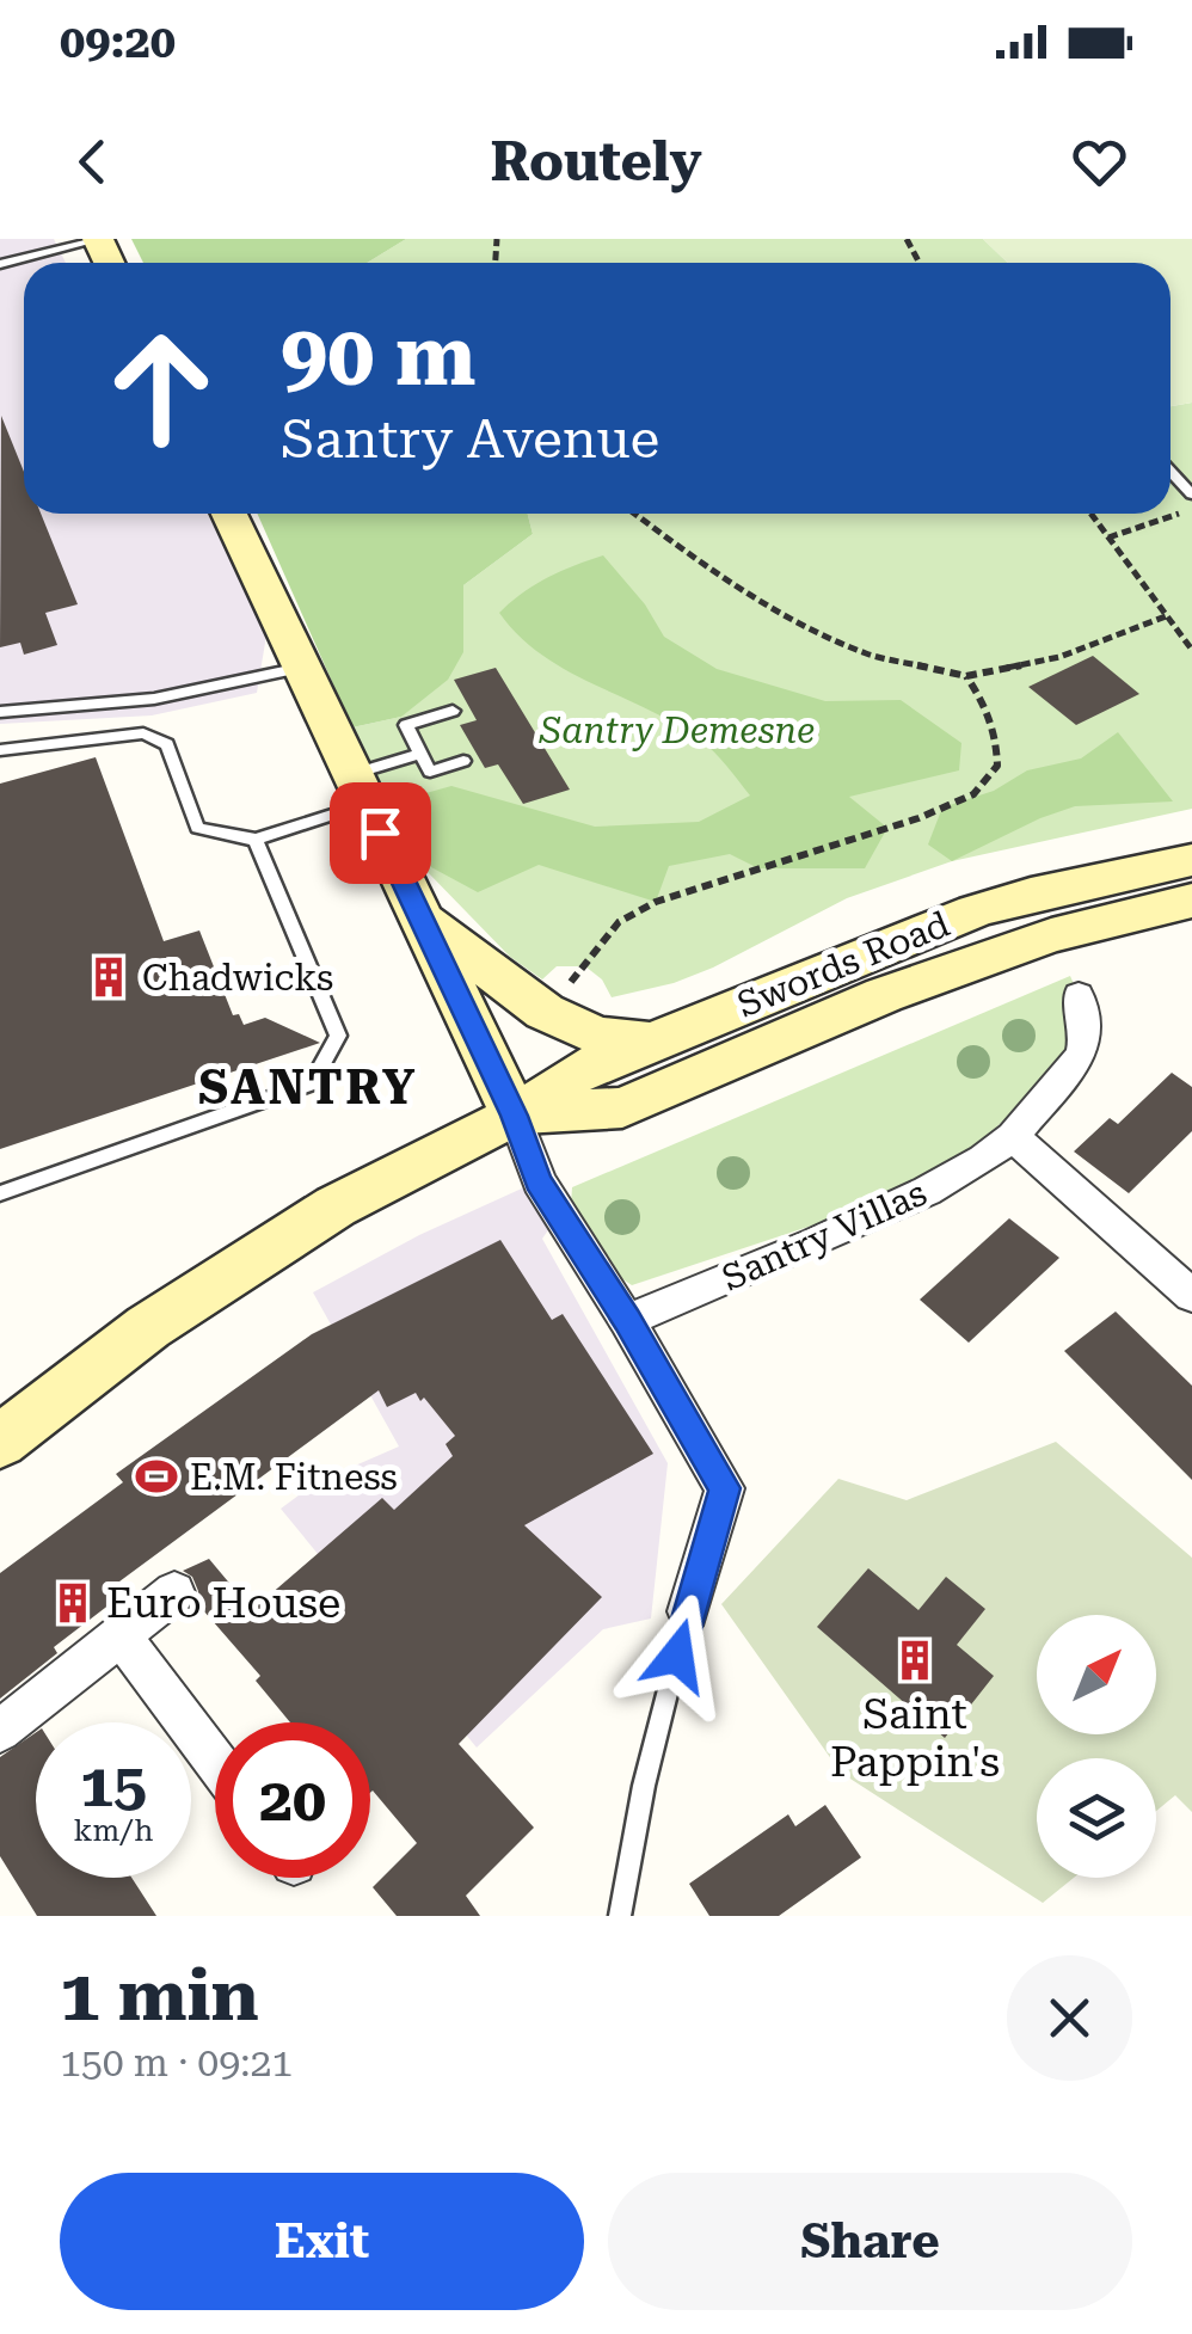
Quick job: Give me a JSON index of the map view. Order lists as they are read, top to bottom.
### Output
{
  "streets": {
    "main road": ["Swords Road"],
    "street": ["Santry Villas"]
  },
  "districts": ["SANTRY"],
  "parks": ["Santry Demesne"],
  "places": {
    "building": ["Chadwicks", "Euro House", "Saint Pappin's"],
    "sports": ["E.M. Fitness"]
  },
  "north": "top right",
  "page": {
    "status": "09:20",
    "header": "Routely",
    "turn": ["90 m", "Santry Avenue"],
    "speed": "15 km/h",
    "limit": "20",
    "heading": ["1 min", "150 m · 09:21"],
    "buttons": ["Exit", "Share"]
  }
}
